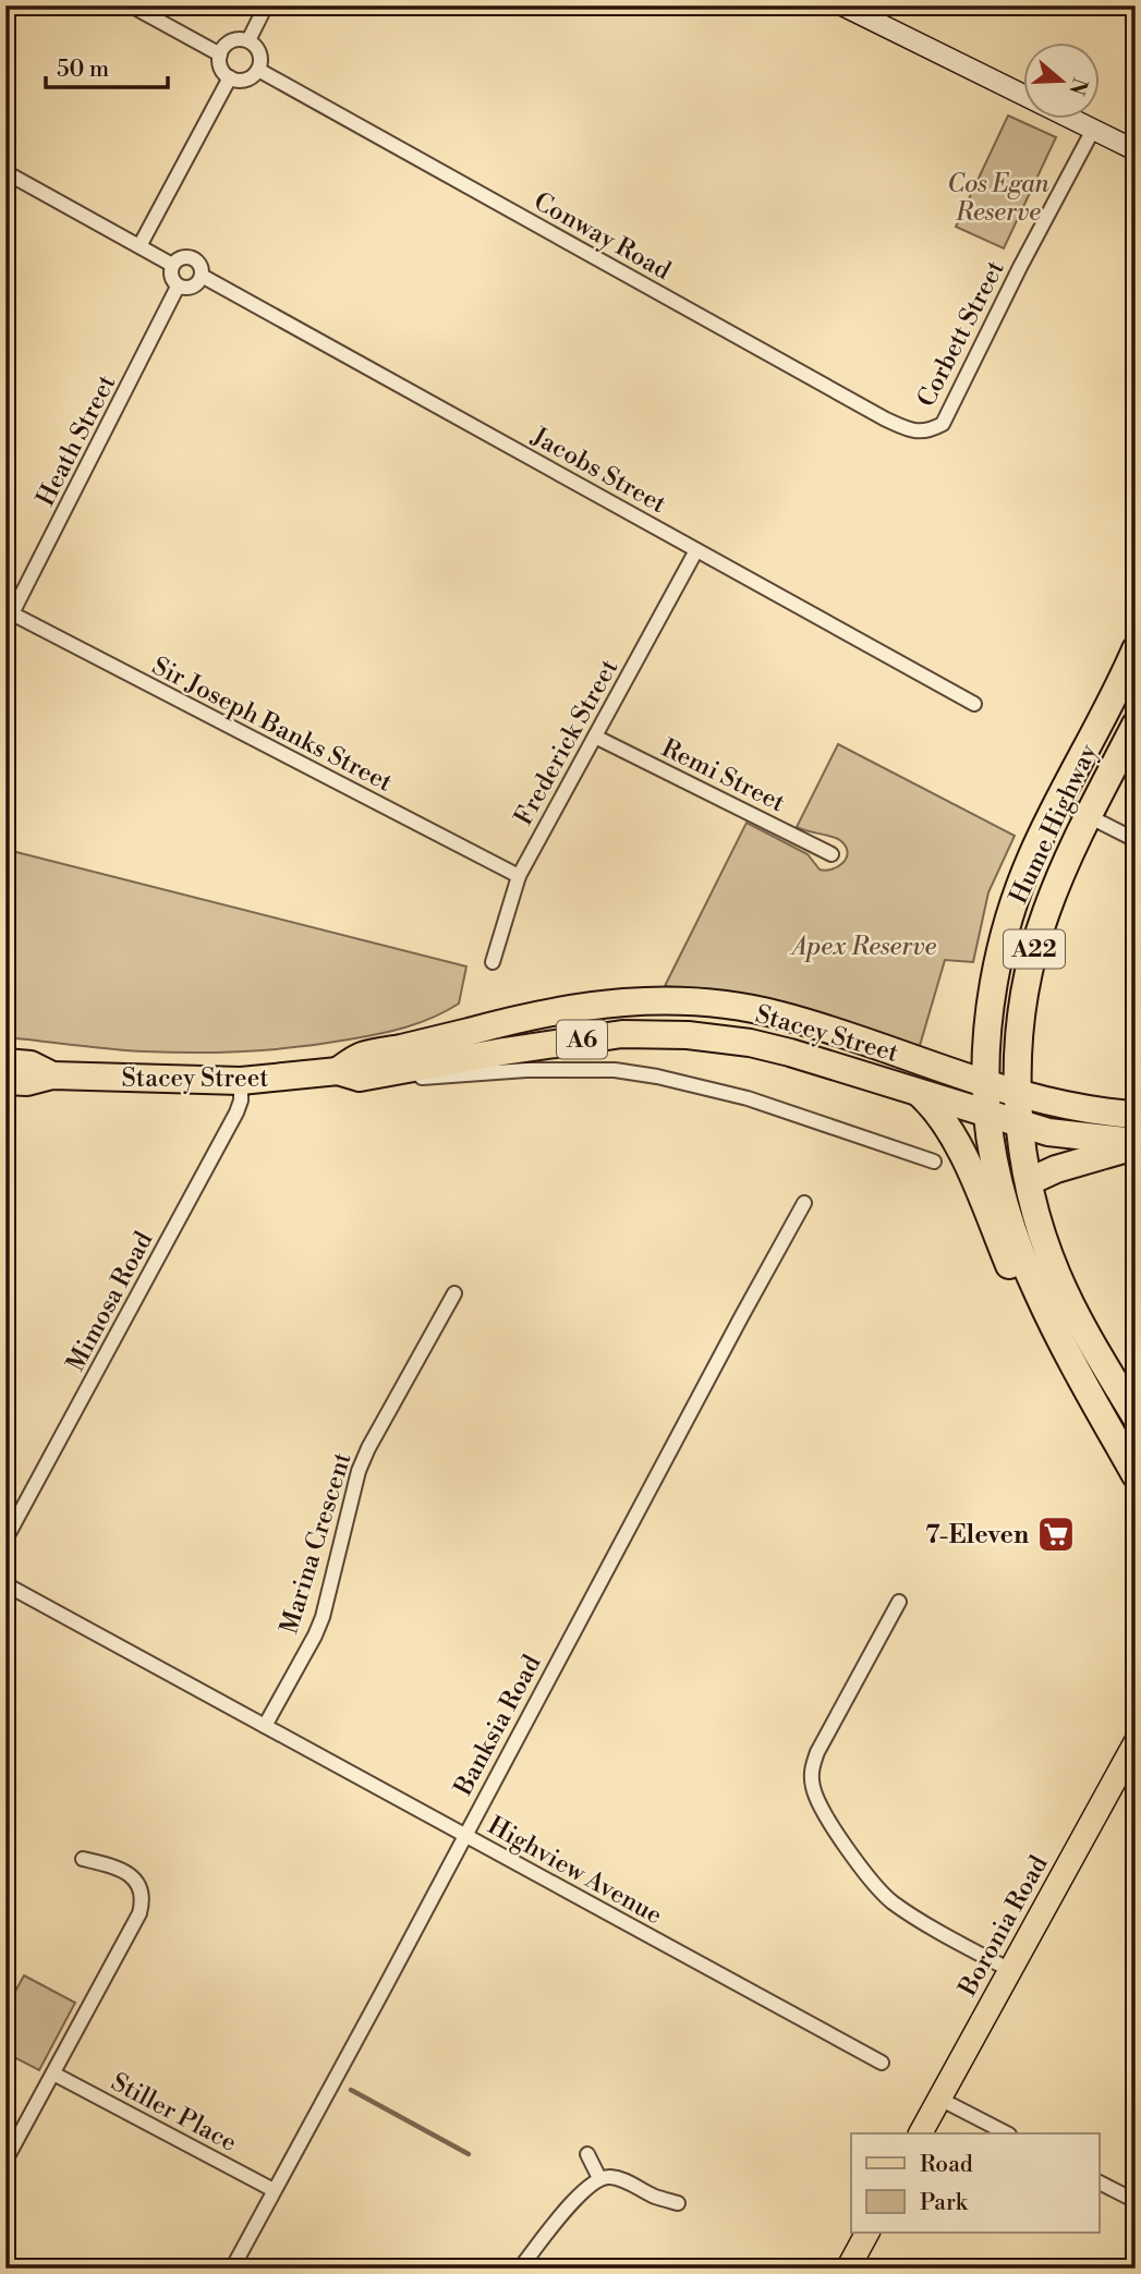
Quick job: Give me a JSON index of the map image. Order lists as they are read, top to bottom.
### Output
{
  "streets": {
    "highway": [
      "Hume Highway",
      "A22",
      "Stacey Street",
      "A6"
    ],
    "main road": ["Boronia Road"],
    "street": [
      "Conway Road",
      "Corbett Street",
      "Heath Street",
      "Jacobs Street",
      "Sir Joseph Banks Street",
      "Frederick Street",
      "Remi Street",
      "Mimosa Road",
      "Marina Crescent",
      "Banksia Road",
      "Highview Avenue",
      "Stiller Place"
    ]
  },
  "crossings": [
    ["Conway Road", "Corbett Street"],
    ["Heath Street", "Jacobs Street"],
    ["Heath Street", "Sir Joseph Banks Street"],
    ["Jacobs Street", "Frederick Street"],
    ["Sir Joseph Banks Street", "Frederick Street"],
    ["Frederick Street", "Remi Street"],
    ["Hume Highway", "Stacey Street"],
    ["Stacey Street", "Mimosa Road"],
    ["Marina Crescent", "Highview Avenue"],
    ["Banksia Road", "Highview Avenue"],
    ["Banksia Road", "Stiller Place"]
  ],
  "parks": ["Cos Egan Reserve", "Apex Reserve"],
  "places": {
    "supermarket": ["7-Eleven"]
  },
  "legend": ["Road", "Park"],
  "scale_bar": "50 m",
  "north": "right"
}
